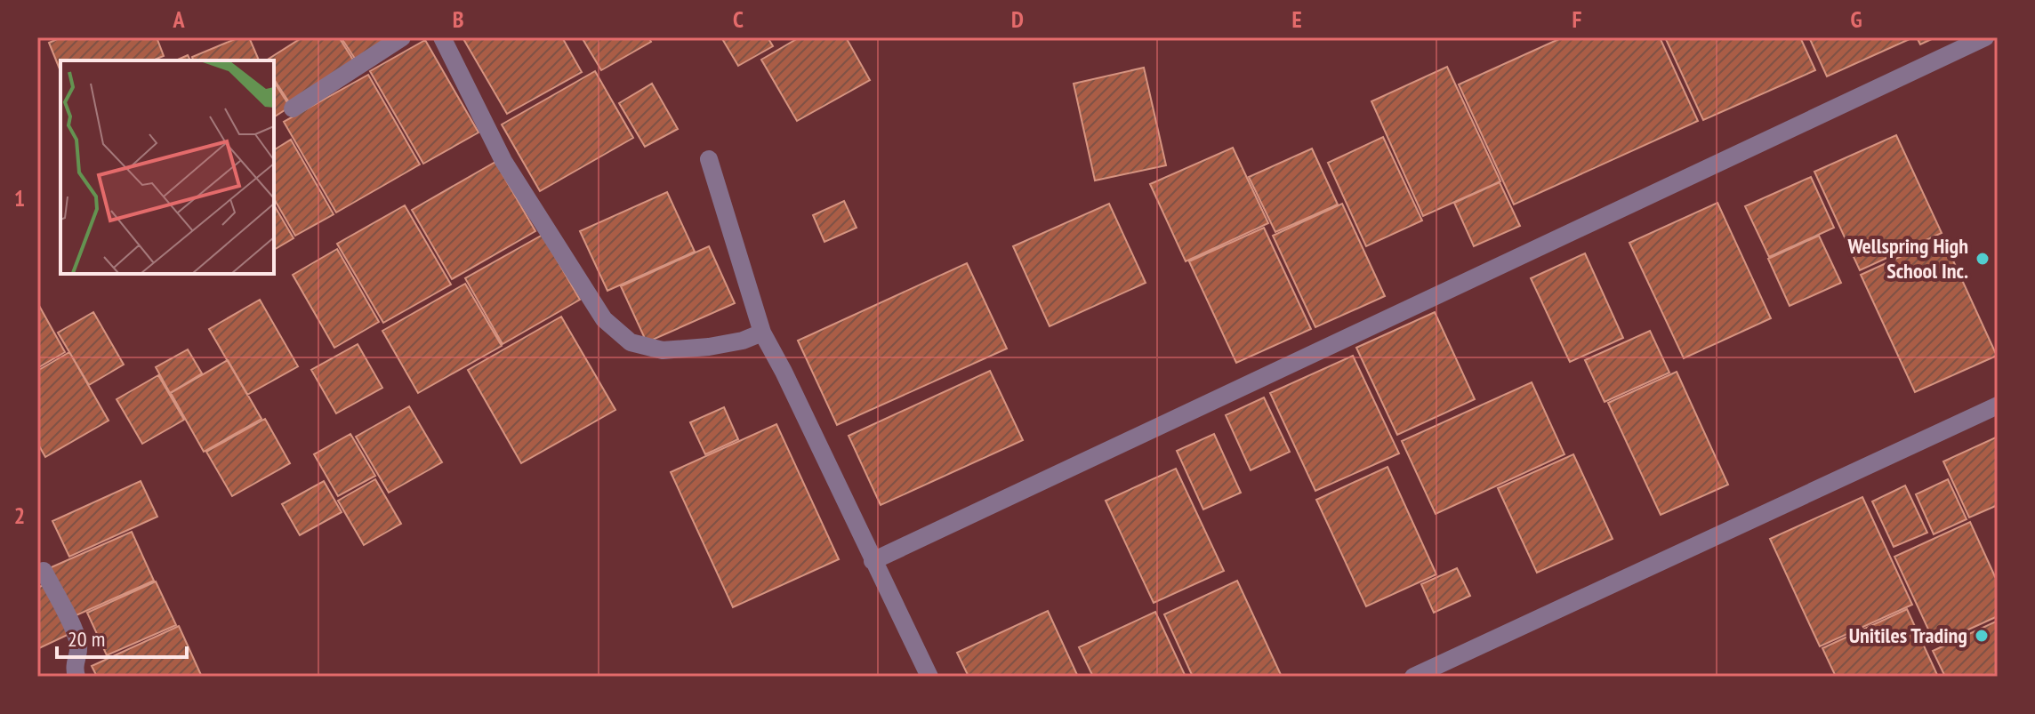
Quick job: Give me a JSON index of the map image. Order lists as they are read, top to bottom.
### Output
{
  "places": ["Wellspring High School Inc.", "Unitiles Trading"],
  "scale_bar": "20 m",
  "grid": {
    "columns": [
      "A",
      "B",
      "C",
      "D",
      "E",
      "F",
      "G"
    ],
    "rows": ["1", "2"]
  }
}
